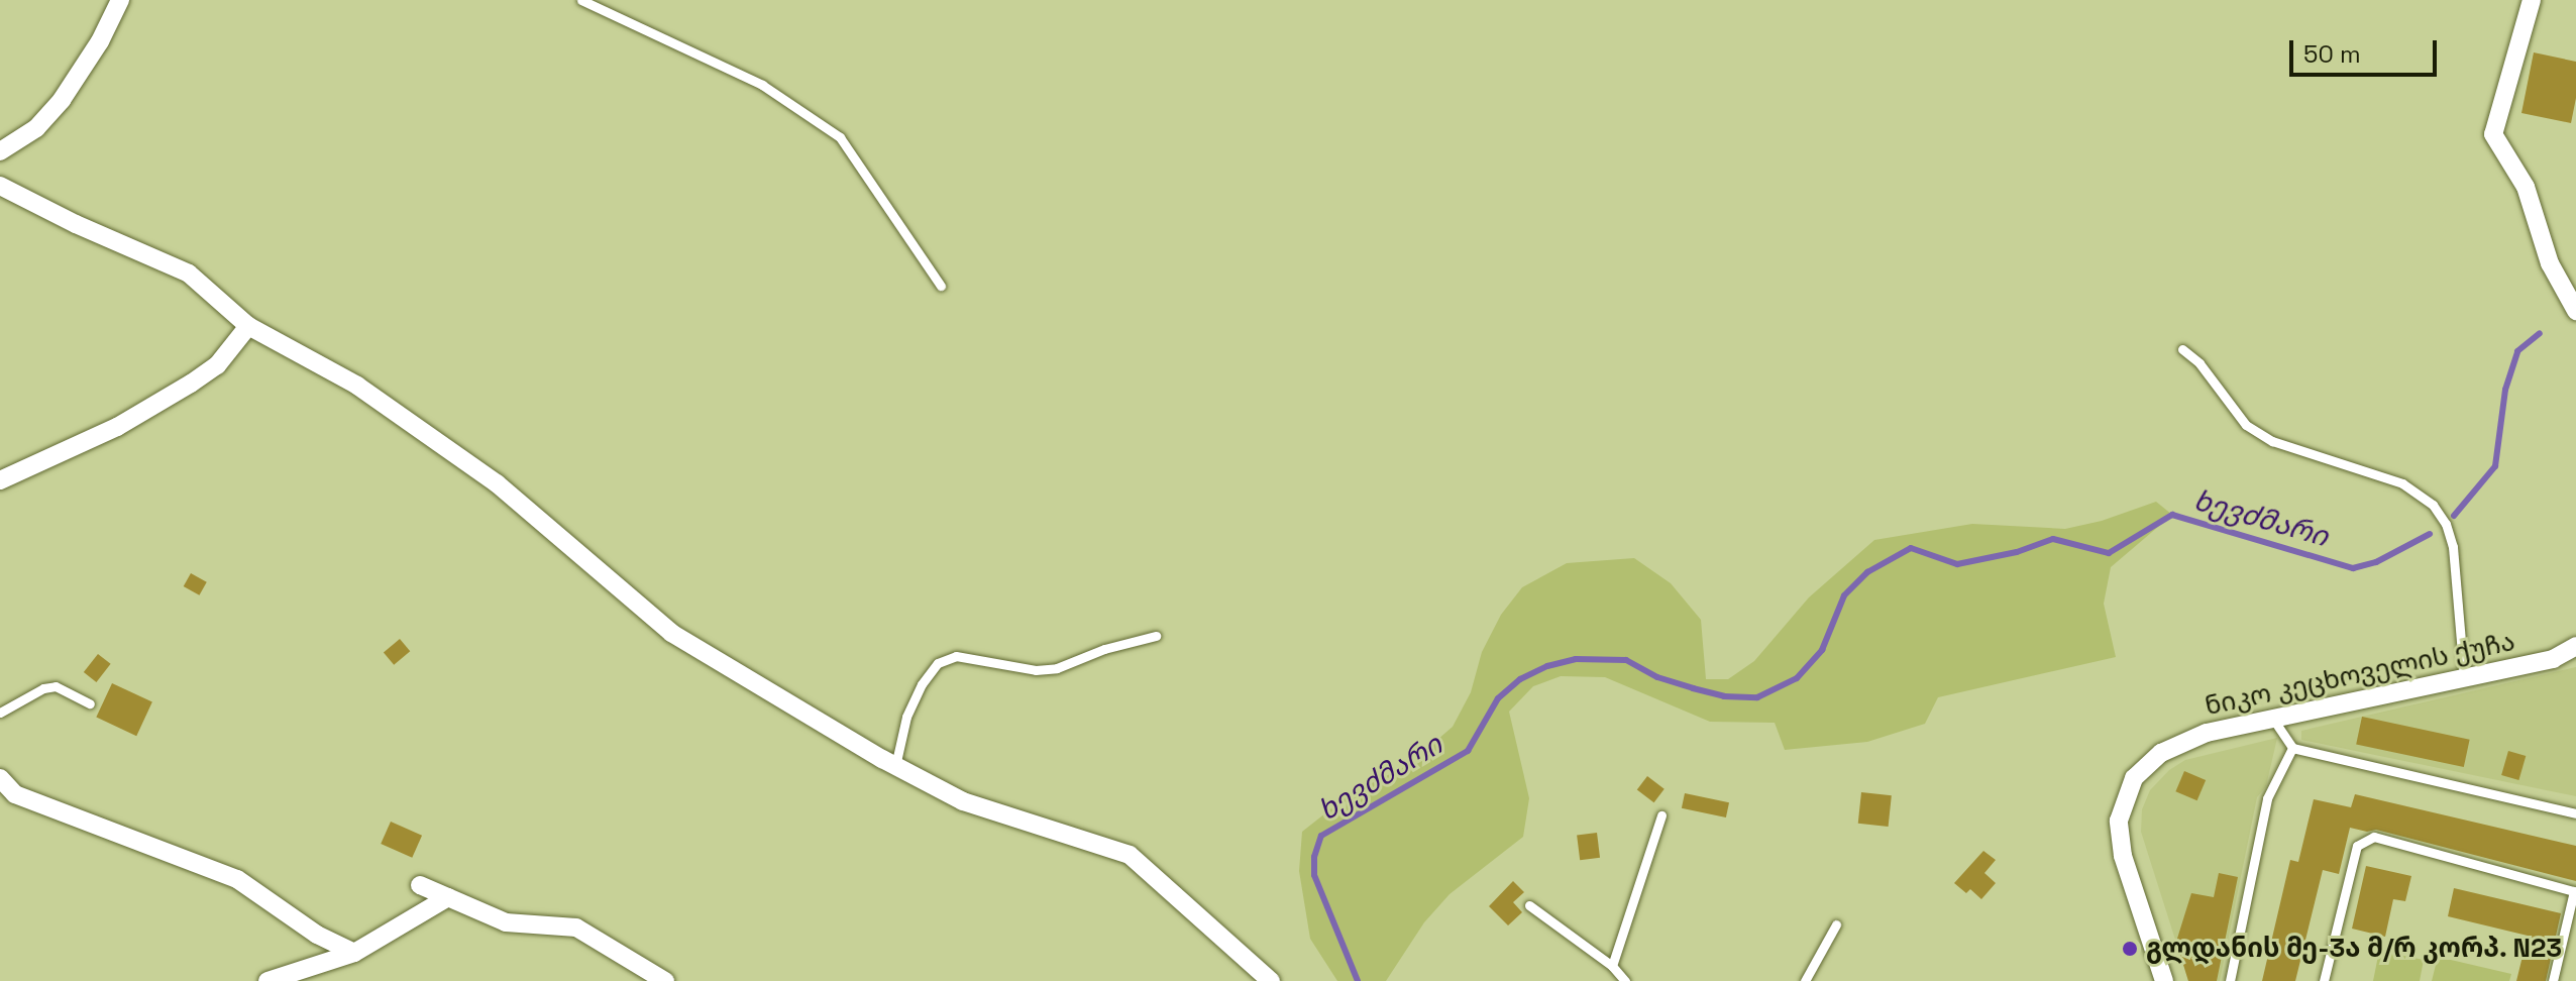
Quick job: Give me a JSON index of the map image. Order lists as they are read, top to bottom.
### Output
{
  "streets": {
    "street": ["ნიკო კეცხოველის ქუჩა"]
  },
  "water": ["ხევძმარი"],
  "places": ["გლდანის მე-3ა მ/რ კორპ. N23"],
  "scale_bar": "50 m"
}
